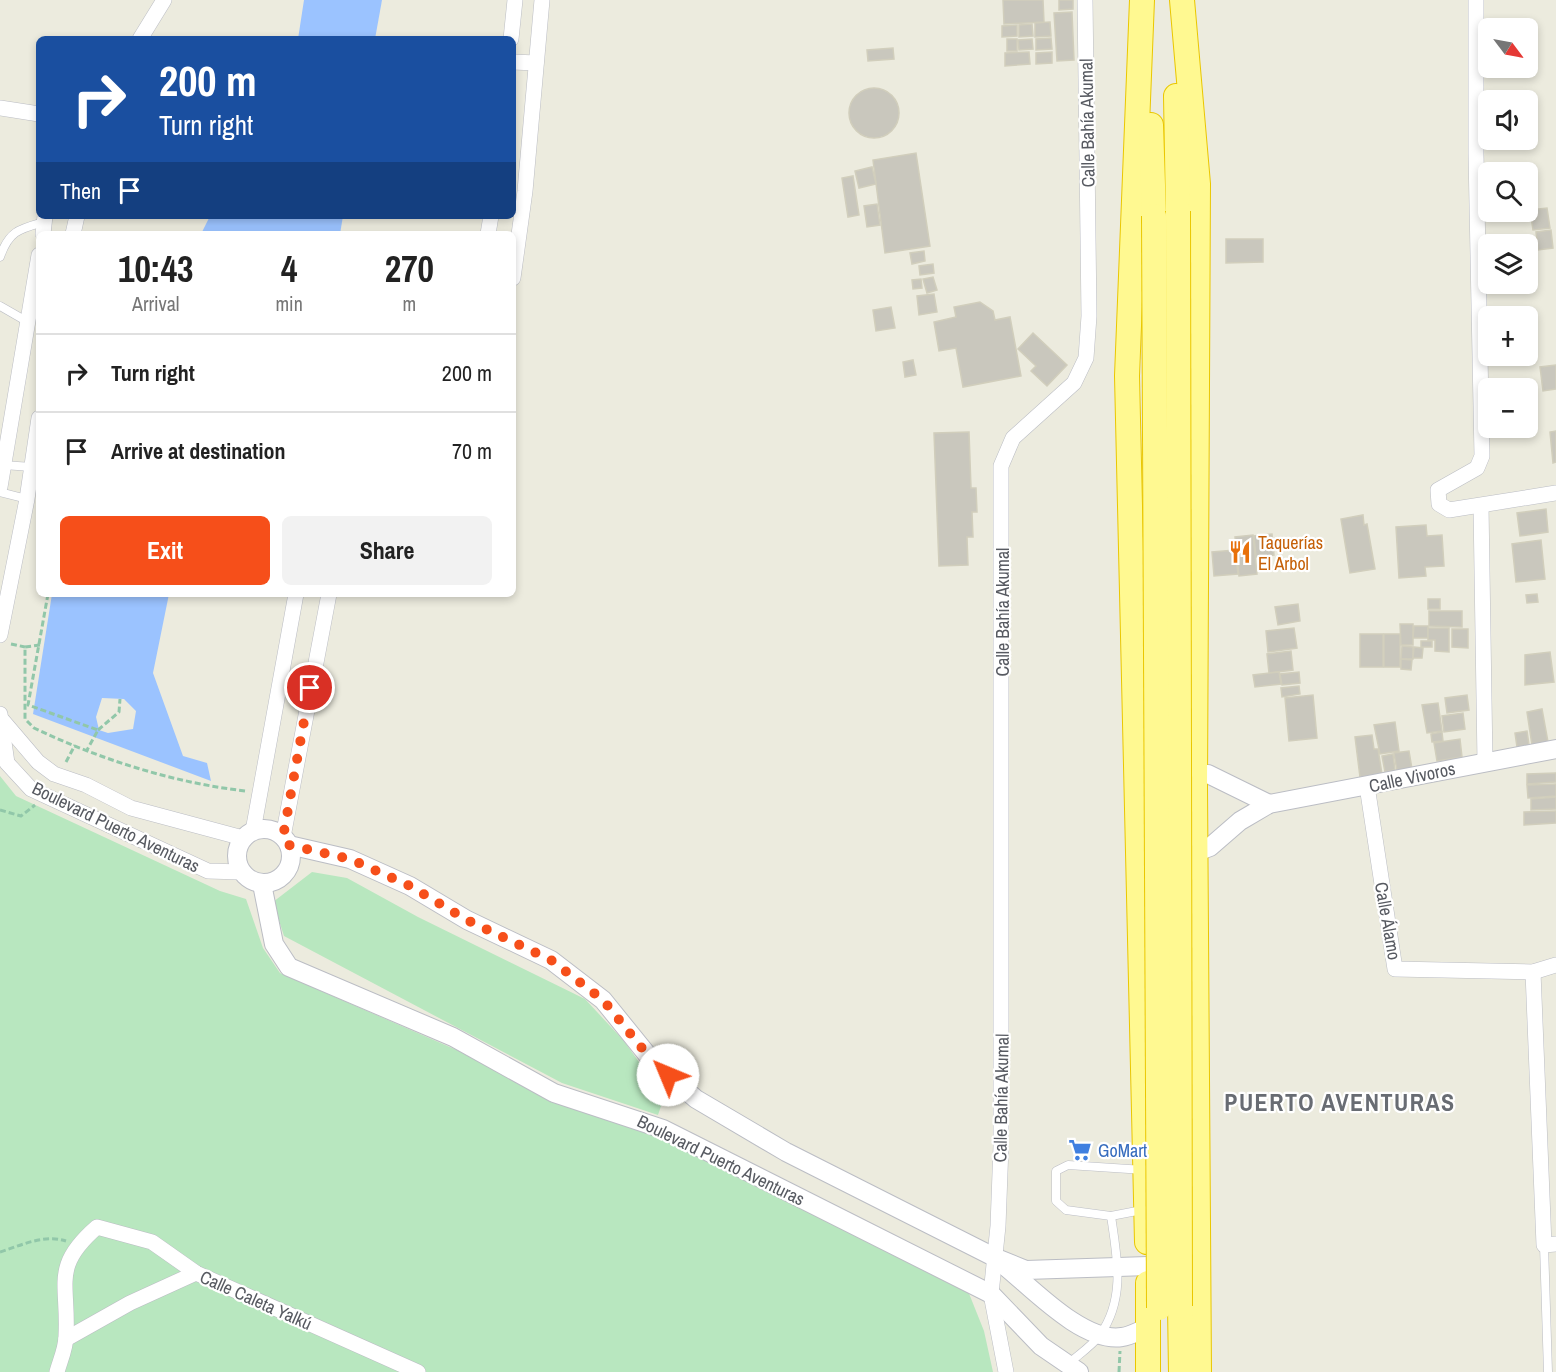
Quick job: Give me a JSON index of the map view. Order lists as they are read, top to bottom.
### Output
{
  "streets": {
    "street": [
      "Calle Bahía Akumal",
      "Calle Vivoros",
      "Boulevard Puerto Aventuras",
      "Calle Álamo",
      "Calle Caleta Yalkú"
    ]
  },
  "crossings": [
    ["Calle Bahía Akumal", "Boulevard Puerto Aventuras"],
    ["Calle Vivoros", "Calle Álamo"]
  ],
  "districts": ["PUERTO AVENTURAS"],
  "places": {
    "restaurant": ["Taquerías El Arbol"],
    "supermarket": ["GoMart"]
  },
  "north": "bottom right",
  "page": {
    "map_buttons": ["+", "−"],
    "turn": ["200 m", "Turn right"],
    "then": "Then",
    "eta": [
      "10:43",
      "Arrival",
      "4",
      "min",
      "270",
      "m"
    ],
    "list": [
      {
        "name": "Turn right",
        "value": "200 m"
      },
      {
        "name": "Arrive at destination",
        "value": "70 m"
      }
    ],
    "buttons": ["Exit", "Share"]
  }
}
